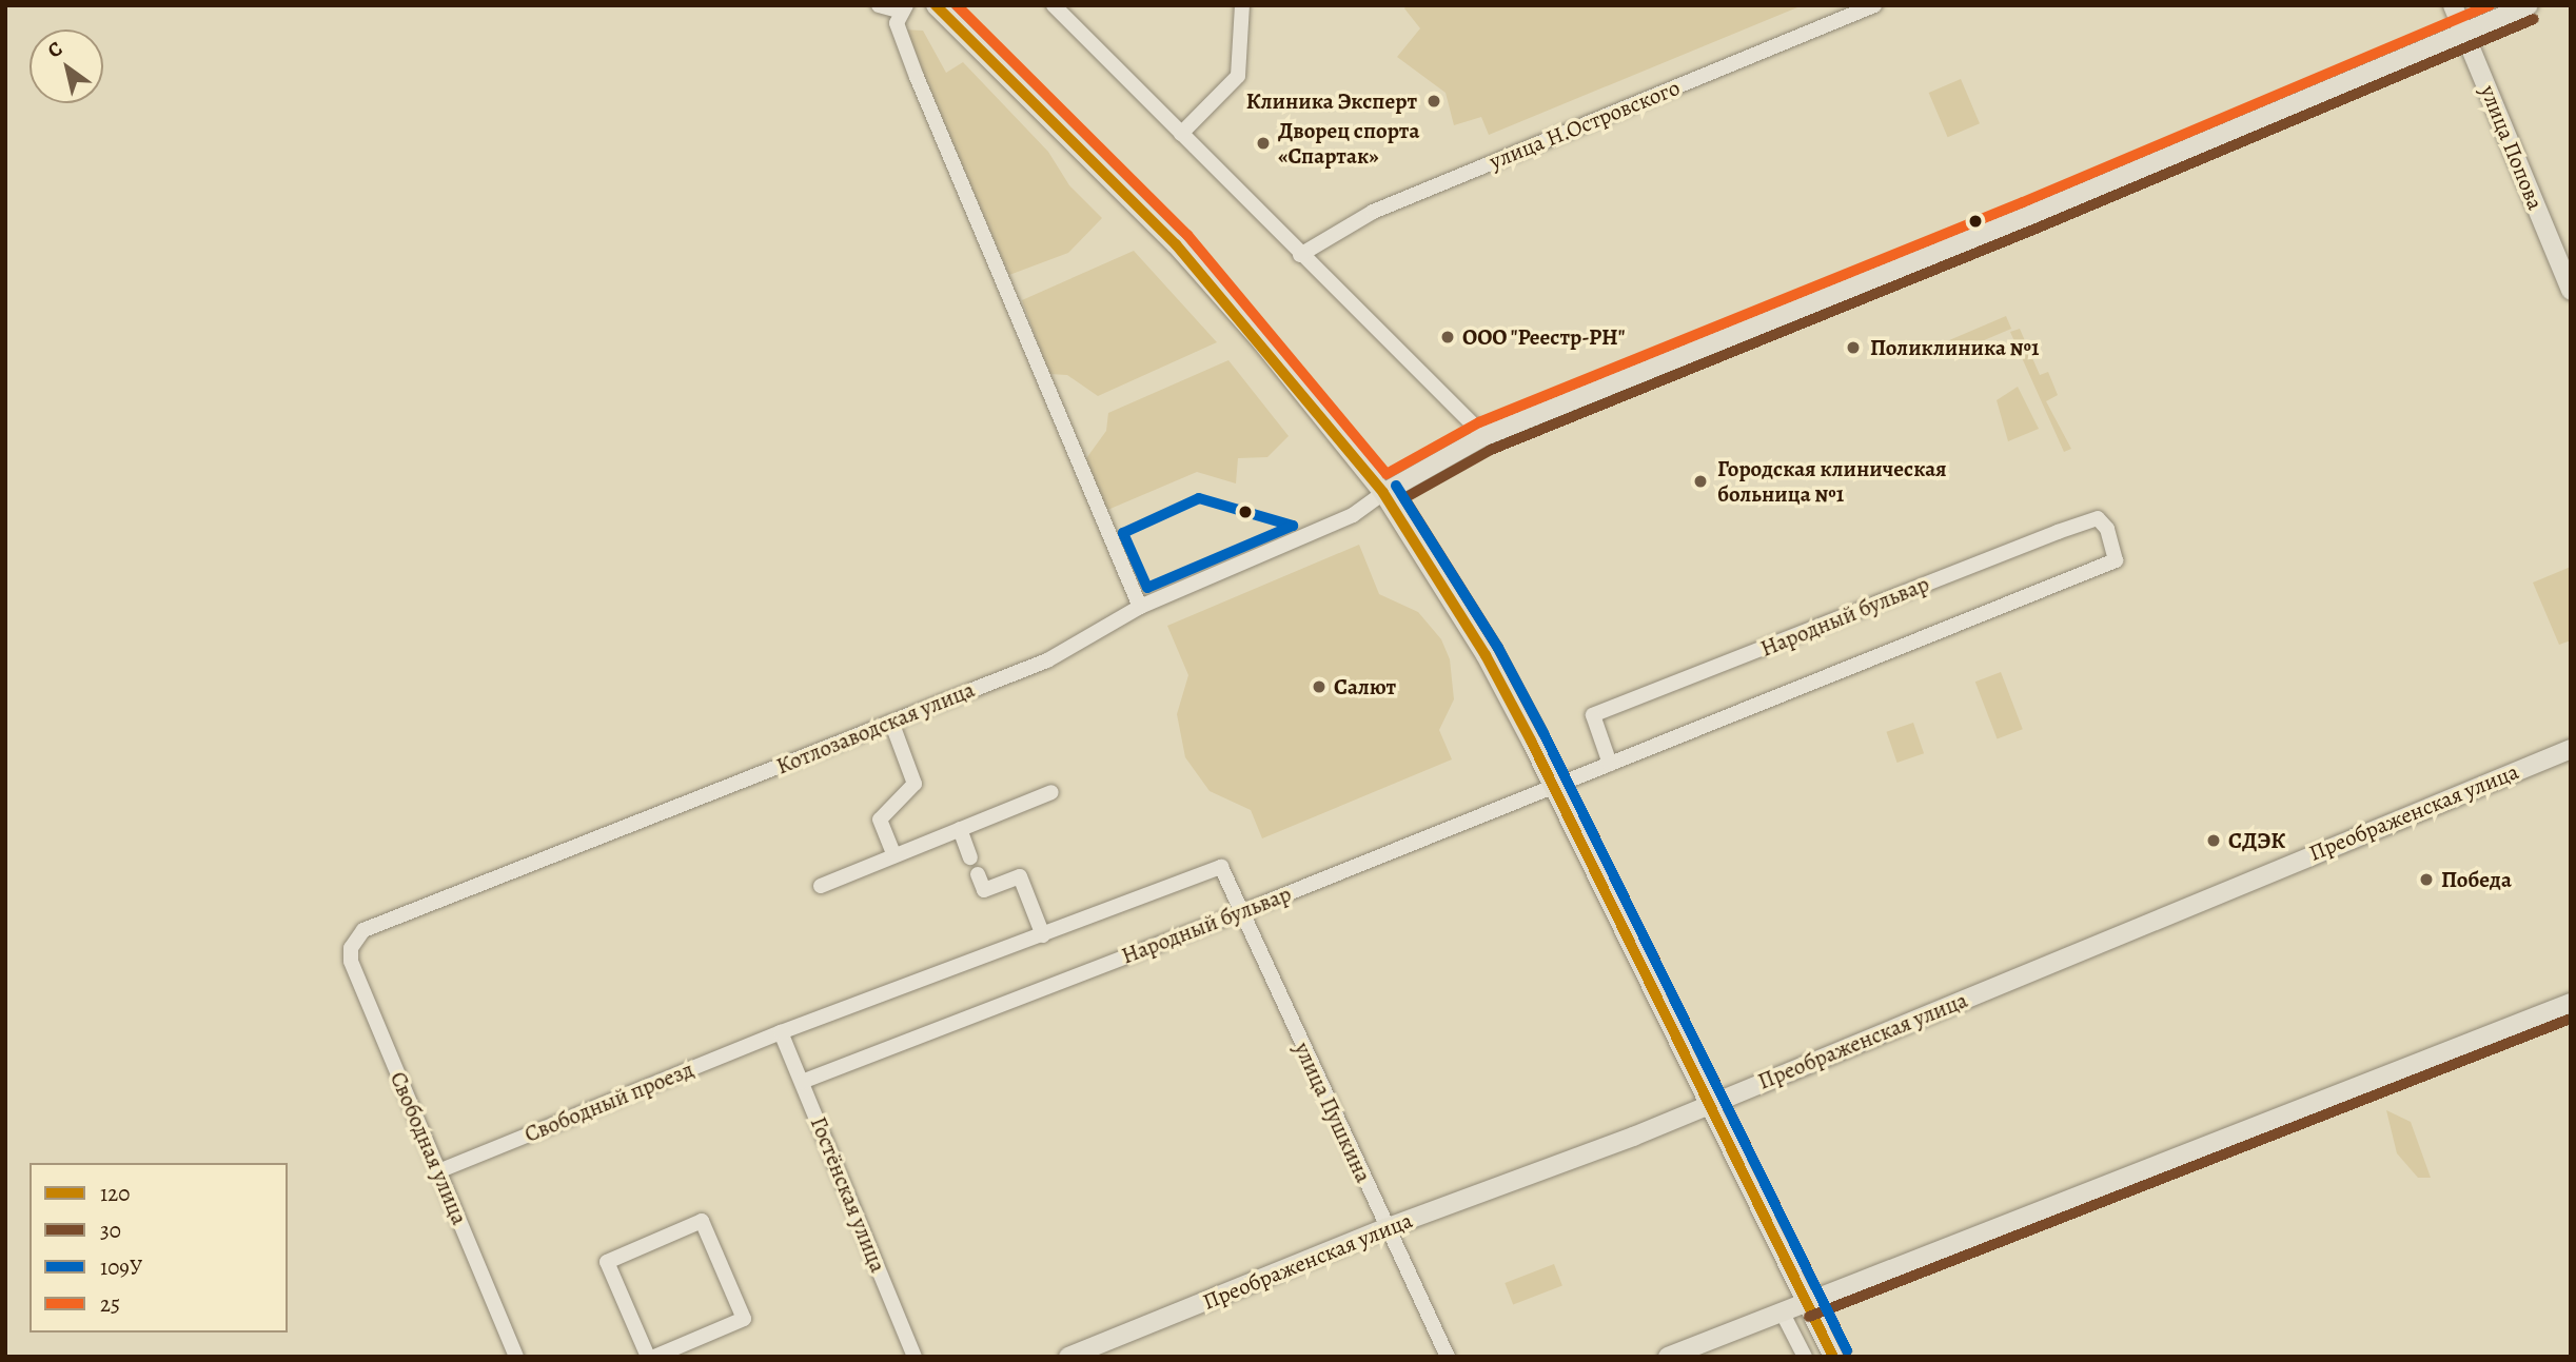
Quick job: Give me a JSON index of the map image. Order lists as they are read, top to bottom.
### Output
{
  "streets": {
    "main road": ["улица Попова", "Преображенская улица"],
    "street": [
      "улица Н.Островского",
      "Народный бульвар",
      "Котлозаводская улица",
      "Свободный проезд",
      "улица Пушкина",
      "Свободная улица",
      "Гостёнская улица"
    ]
  },
  "crossings": [
    ["Народный бульвар", "улица Пушкина"],
    ["Народный бульвар", "Гостёнская улица"],
    ["Котлозаводская улица", "Свободная улица"],
    ["Преображенская улица", "улица Пушкина"],
    ["Свободный проезд", "Свободная улица"],
    ["Свободный проезд", "Гостёнская улица"]
  ],
  "places": [
    "Клиника Эксперт",
    "Дворец спорта «Спартак»",
    "ООО \"Реестр-РН\"",
    "Поликлиника №1",
    "Городская клиническая больница №1",
    "Салют",
    "СДЭК",
    "Победа"
  ],
  "lines": [
    "transit line 120",
    "transit line 25",
    "transit line 30",
    "transit line 109У"
  ],
  "legend": [
    "120",
    "30",
    "109У",
    "25"
  ],
  "north": "top left"
}
